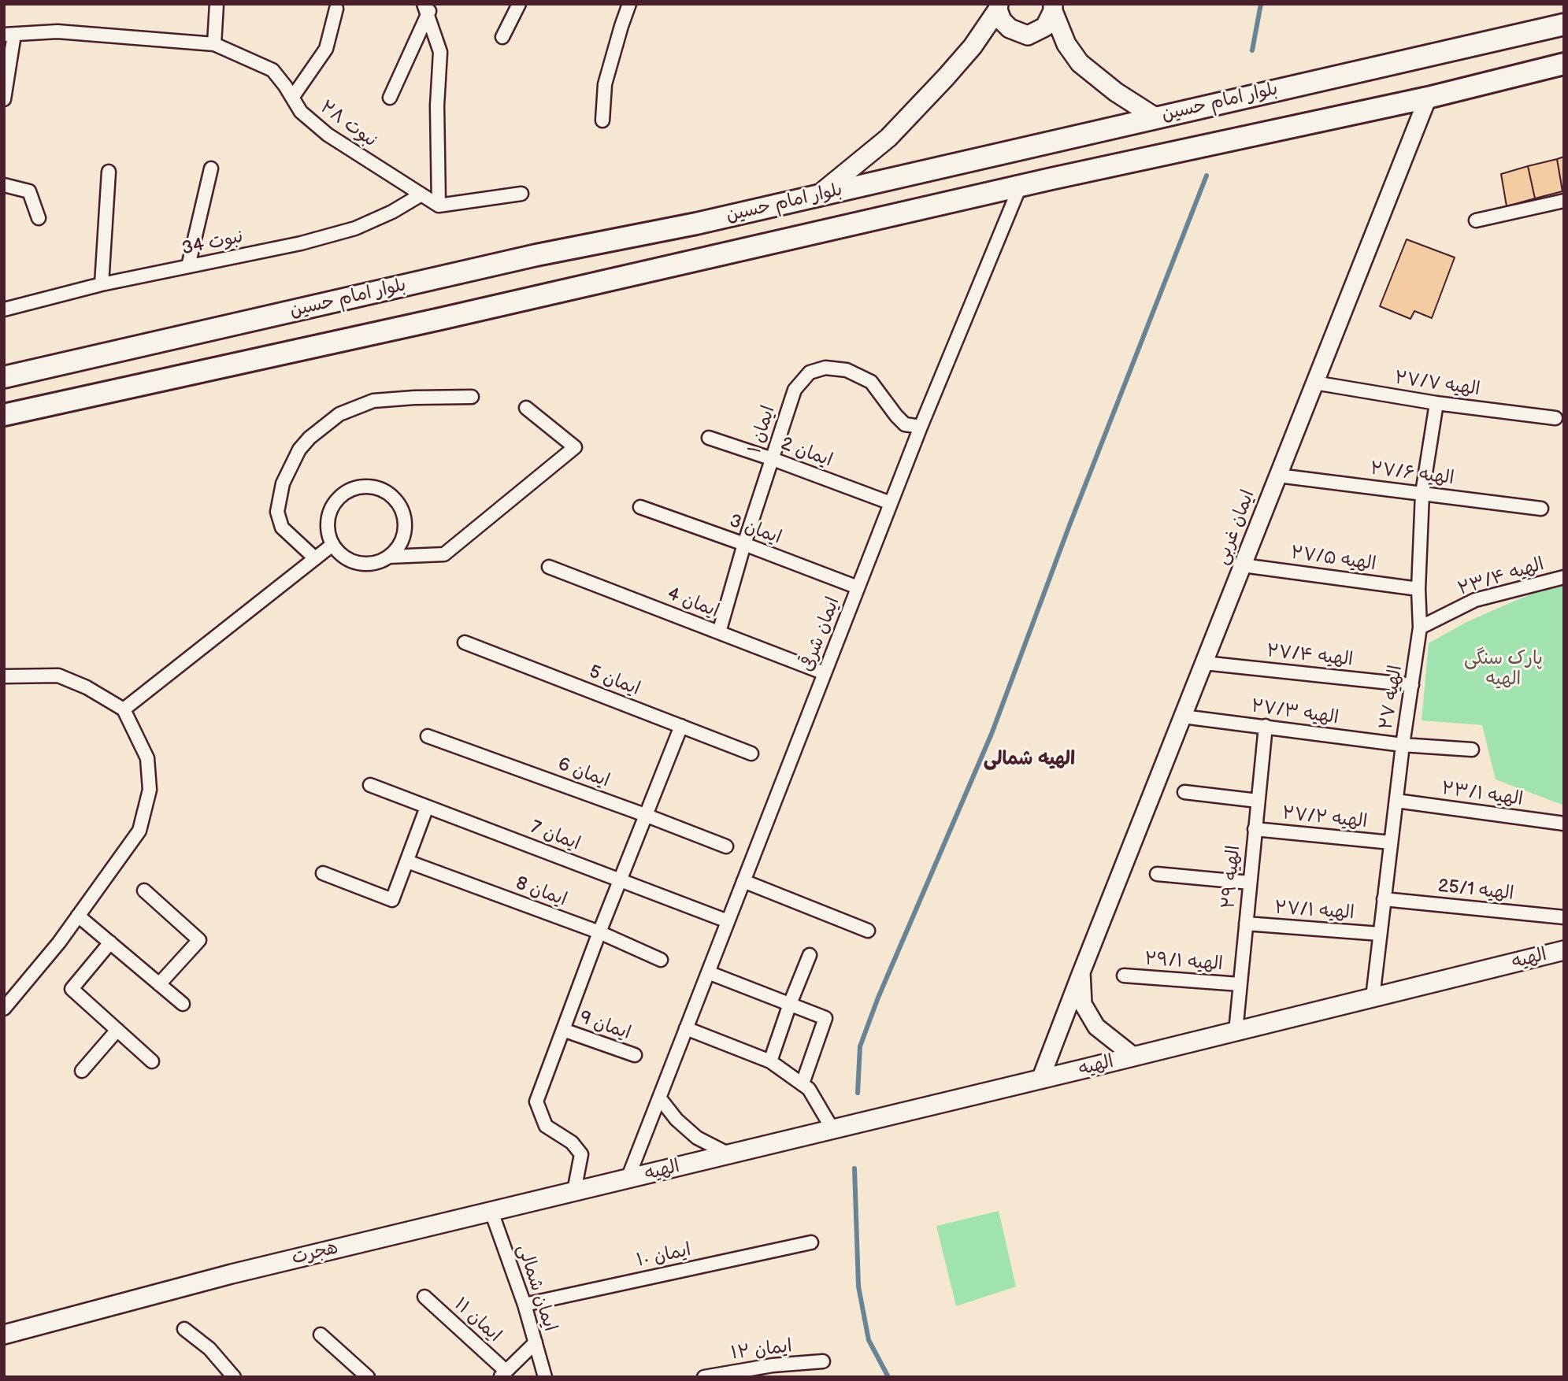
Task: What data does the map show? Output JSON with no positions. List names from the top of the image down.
{
  "streets": {
    "main road": ["بلوار امام حسین", "الهیه", "هجرت"],
    "street": [
      "نبوت ۲۸",
      "نبوت 34",
      "الهیه ۲۷/۷",
      "ایمان ۱",
      "ایمان 2",
      "الهیه ۲۷/۶",
      "ایمان غربی",
      "ایمان 3",
      "الهیه ۲۷/۵",
      "الهیه ۲۳/۴",
      "ایمان 4",
      "ایمان شرقی",
      "الهیه ۲۷/۴",
      "ایمان 5",
      "الهیه ۲۷",
      "الهیه ۲۷/۳",
      "ایمان 6",
      "الهیه ۲۳/۱",
      "الهیه ۲۷/۲",
      "ایمان 7",
      "الهیه ۲۹",
      "الهیه 25/1",
      "ایمان 8",
      "الهیه ۲۷/۱",
      "الهیه ۲۹/۱",
      "ایمان 9",
      "ایمان ۱۰",
      "ایمان شمالی",
      "ایمان ۱۱",
      "ایمان ۱۲"
    ]
  },
  "crossings": [
    ["بلوار امام حسین", "ایمان غربی"],
    ["بلوار امام حسین", "ایمان شرقی"],
    ["نبوت ۲۸", "نبوت 34"],
    ["الهیه ۲۷/۷", "ایمان غربی"],
    ["الهیه ۲۷/۷", "الهیه ۲۷"],
    ["ایمان ۱", "ایمان 2"],
    ["ایمان ۱", "ایمان 3"],
    ["ایمان ۱", "ایمان 4"],
    ["ایمان ۱", "ایمان شرقی"],
    ["ایمان 2", "ایمان شرقی"],
    ["الهیه ۲۷/۶", "ایمان غربی"],
    ["الهیه ۲۷/۶", "الهیه ۲۷"],
    ["ایمان غربی", "الهیه ۲۷/۵"],
    ["ایمان غربی", "الهیه ۲۷/۴"],
    ["ایمان غربی", "الهیه ۲۷/۳"],
    ["ایمان غربی", "الهیه"],
    ["ایمان 3", "ایمان شرقی"],
    ["الهیه ۲۷/۵", "الهیه ۲۷"],
    ["الهیه ۲۳/۴", "الهیه ۲۷"],
    ["ایمان 4", "ایمان شرقی"],
    ["ایمان شرقی", "ایمان 7"],
    ["ایمان شرقی", "الهیه"],
    ["ایمان شرقی", "هجرت"],
    ["الهیه ۲۷/۴", "الهیه ۲۷"],
    ["الهیه ۲۷", "الهیه ۲۷/۳"],
    ["الهیه ۲۷", "الهیه ۲۳/۱"],
    ["الهیه ۲۷", "الهیه ۲۷/۲"],
    ["الهیه ۲۷", "الهیه 25/1"],
    ["الهیه ۲۷", "الهیه ۲۷/۱"],
    ["الهیه ۲۷", "الهیه"],
    ["الهیه ۲۷/۳", "الهیه ۲۹"],
    ["الهیه ۲۷/۲", "الهیه ۲۹"],
    ["الهیه ۲۹", "الهیه ۲۷/۱"],
    ["الهیه ۲۹", "الهیه"],
    ["الهیه ۲۹", "الهیه ۲۹/۱"],
    ["الهیه", "هجرت"],
    ["هجرت", "ایمان شمالی"],
    ["ایمان ۱۰", "ایمان شمالی"]
  ],
  "districts": ["الهیه شمالی"],
  "parks": ["پارک سنگی الهیه"]
}
